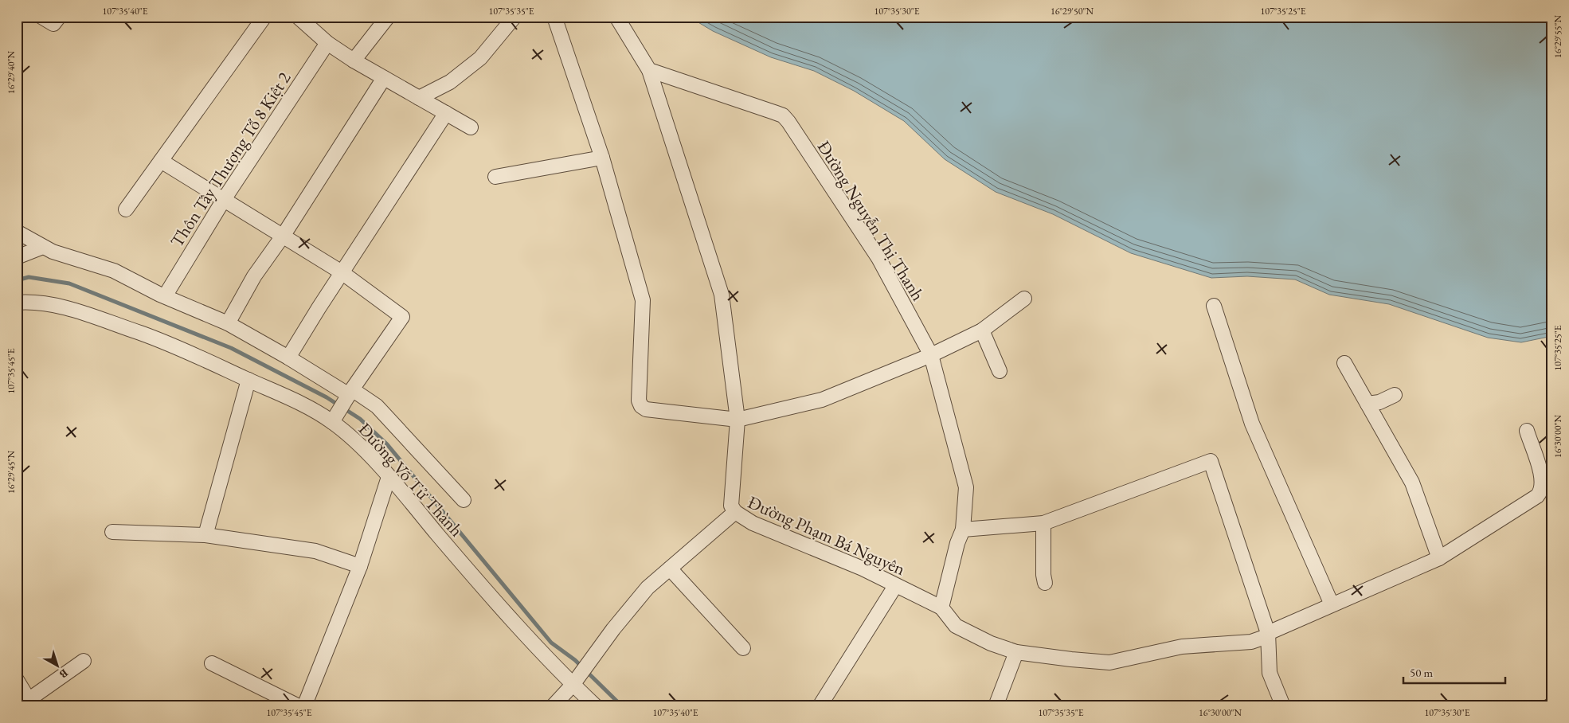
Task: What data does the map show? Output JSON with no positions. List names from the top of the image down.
{
  "streets": {
    "street": [
      "Thôn Tây Thượng Tổ 8 Kiệt 2",
      "Đường Nguyễn Thị Thanh",
      "Đường Võ Tử Thành",
      "Đường Phạm Bá Nguyên"
    ]
  },
  "crossings": [
    ["Đường Võ Tử Thành", "Đường Phạm Bá Nguyên"]
  ],
  "scale_bar": "50 m",
  "north": "bottom right",
  "coordinates": [
    "107°35'40\"E",
    "107°35'35\"E",
    "107°35'30\"E",
    "16°29'50\"N",
    "107°35'25\"E",
    "16°29'55\"N",
    "16°29'40\"N",
    "107°35'45\"E",
    "16°30'00\"N",
    "16°29'45\"N"
  ]
}
